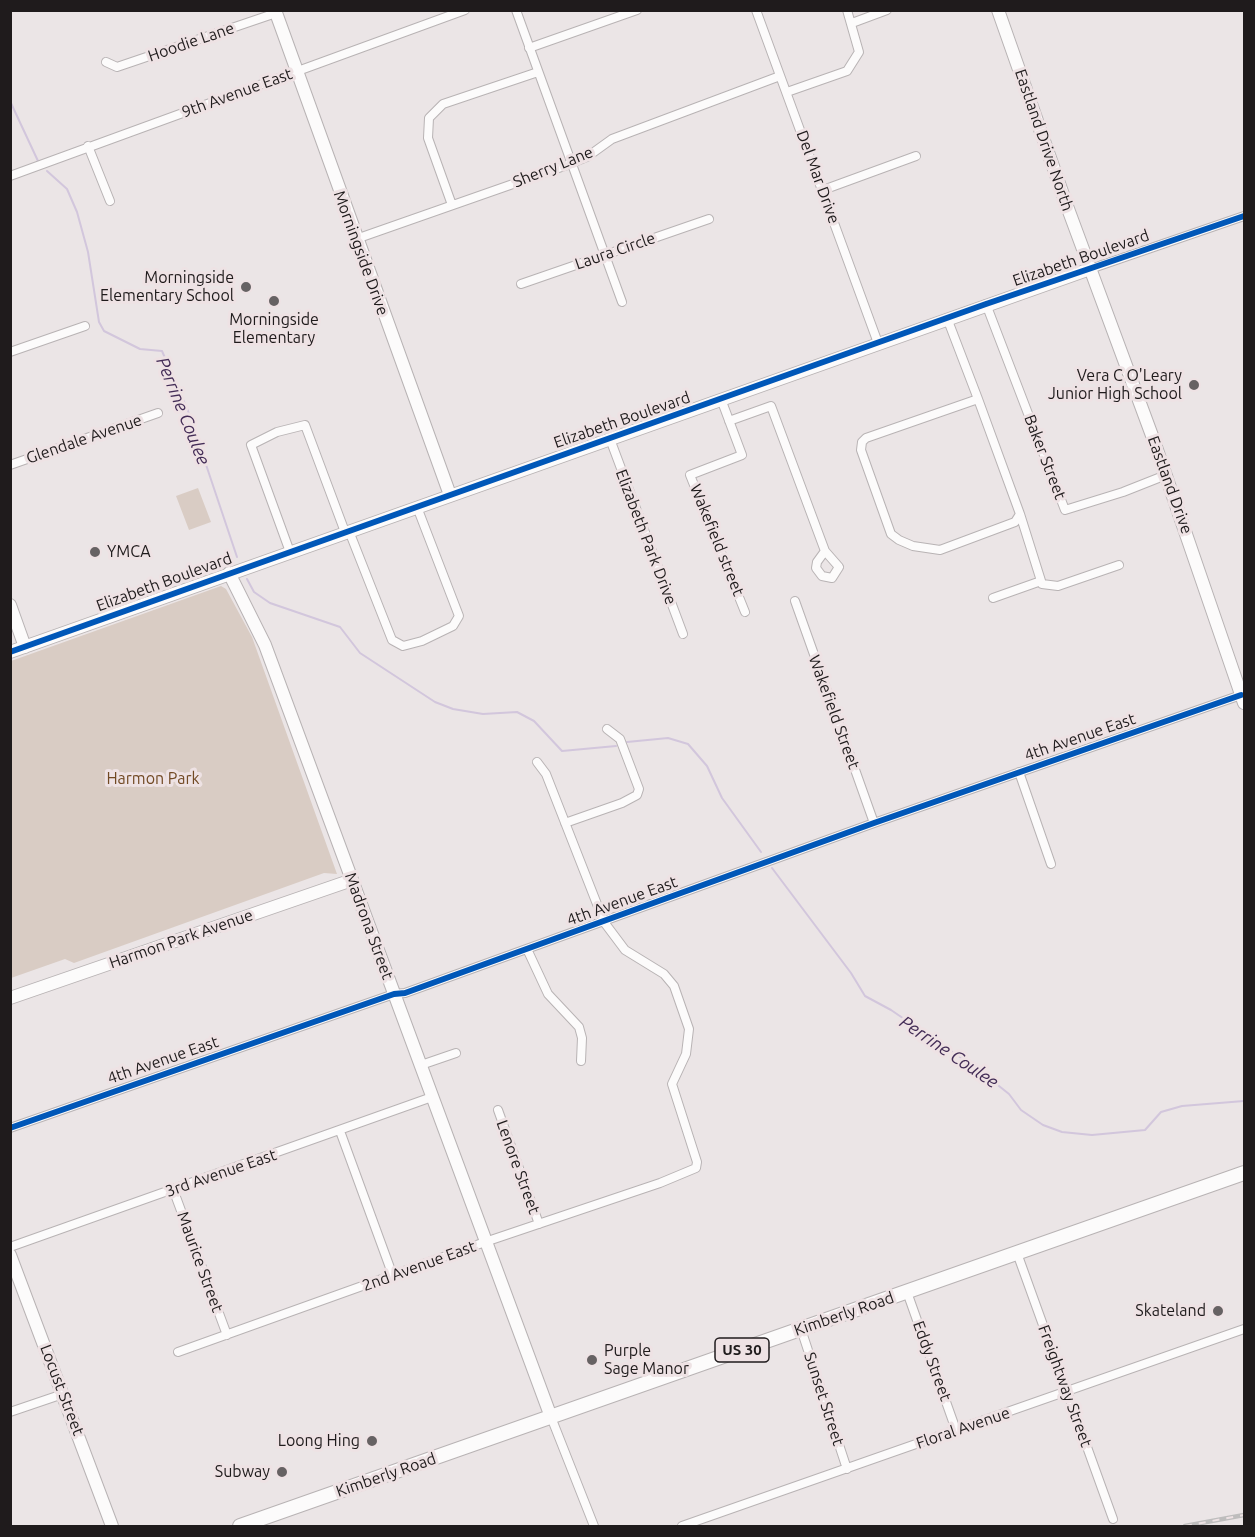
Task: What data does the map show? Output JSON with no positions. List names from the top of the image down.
{
  "streets": {
    "main road": ["Kimberly Road", "US 30"],
    "street": [
      "Hoodie Lane",
      "9th Avenue East",
      "Eastland Drive North",
      "Sherry Lane",
      "Del Mar Drive",
      "Laura Circle",
      "Morningside Drive",
      "Elizabeth Boulevard",
      "Glendale Avenue",
      "Baker Street",
      "Eastland Drive",
      "Elizabeth Park Drive",
      "Wakefield street",
      "Wakefield Street",
      "4th Avenue East",
      "Madrona Street",
      "Harmon Park Avenue",
      "Lenore Street",
      "3rd Avenue East",
      "Maurice Street",
      "2nd Avenue East",
      "Eddy Street",
      "Freightway Street",
      "Locust Street",
      "Sunset Street",
      "Floral Avenue"
    ]
  },
  "crossings": [
    ["Hoodie Lane", "Morningside Drive"],
    ["9th Avenue East", "Morningside Drive"],
    ["Eastland Drive North", "Elizabeth Boulevard"],
    ["Eastland Drive North", "Eastland Drive"],
    ["Sherry Lane", "Del Mar Drive"],
    ["Sherry Lane", "Morningside Drive"],
    ["Del Mar Drive", "Elizabeth Boulevard"],
    ["Morningside Drive", "Elizabeth Boulevard"],
    ["Elizabeth Boulevard", "Baker Street"],
    ["Elizabeth Boulevard", "Eastland Drive"],
    ["Elizabeth Boulevard", "Elizabeth Park Drive"],
    ["Elizabeth Boulevard", "Wakefield street"],
    ["Elizabeth Boulevard", "Madrona Street"],
    ["Baker Street", "Eastland Drive"],
    ["Eastland Drive", "4th Avenue East"],
    ["Wakefield Street", "4th Avenue East"],
    ["4th Avenue East", "Madrona Street"],
    ["4th Avenue East", "2nd Avenue East"],
    ["Madrona Street", "Harmon Park Avenue"],
    ["Madrona Street", "3rd Avenue East"],
    ["Madrona Street", "2nd Avenue East"],
    ["Madrona Street", "Kimberly Road"],
    ["Lenore Street", "2nd Avenue East"],
    ["3rd Avenue East", "Maurice Street"],
    ["Maurice Street", "2nd Avenue East"],
    ["Kimberly Road", "Eddy Street"],
    ["Kimberly Road", "Freightway Street"],
    ["Kimberly Road", "Sunset Street"],
    ["Eddy Street", "Floral Avenue"],
    ["Freightway Street", "Floral Avenue"],
    ["Sunset Street", "Floral Avenue"]
  ],
  "water": ["Perrine Coulee"],
  "parks": ["Harmon Park"],
  "places": [
    "Morningside Elementary School",
    "Morningside Elementary",
    "Vera C O'Leary Junior High School",
    "YMCA",
    "Skateland",
    "Purple Sage Manor",
    "Loong Hing",
    "Subway"
  ]
}
